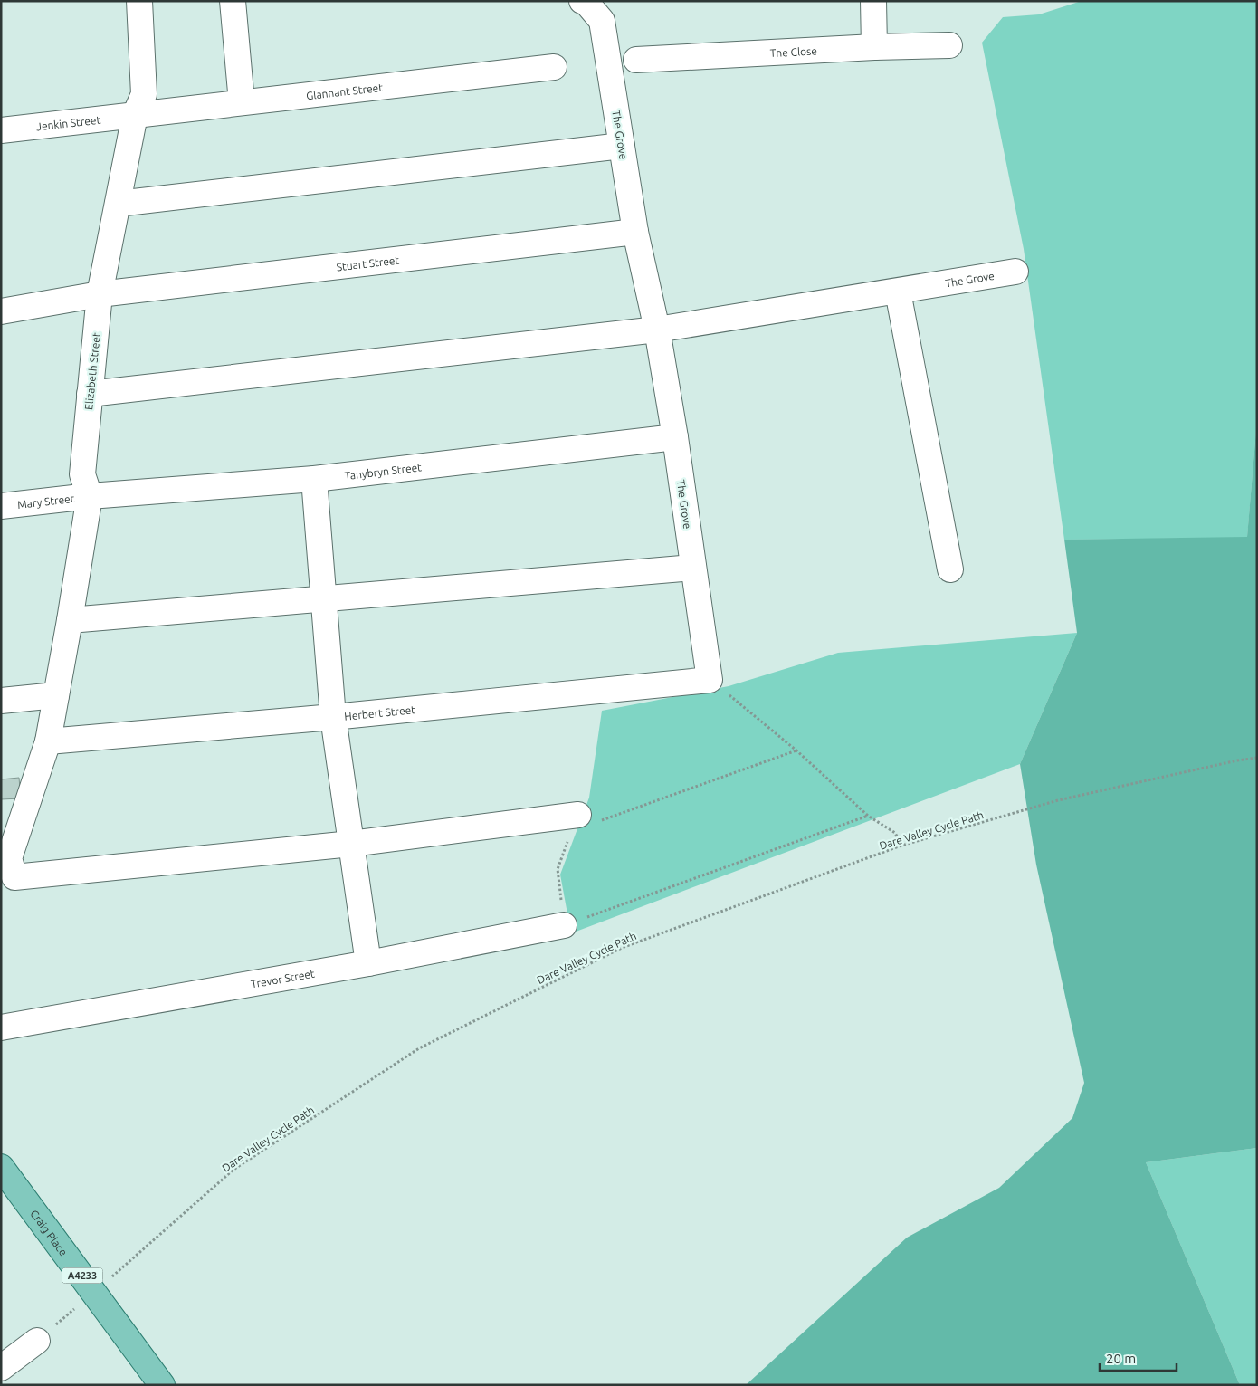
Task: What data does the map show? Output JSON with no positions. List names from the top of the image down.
{
  "streets": {
    "main road": ["Craig Place", "A4233"],
    "street": [
      "The Close",
      "Glannant Street",
      "Jenkin Street",
      "The Grove",
      "Stuart Street",
      "Elizabeth Street",
      "Tanybryn Street",
      "Mary Street",
      "Herbert Street",
      "Trevor Street"
    ],
    "path": ["Dare Valley Cycle Path"]
  },
  "crossings": [
    ["Glannant Street", "Jenkin Street"],
    ["Glannant Street", "Elizabeth Street"],
    ["Jenkin Street", "Elizabeth Street"],
    ["The Grove", "Stuart Street"],
    ["The Grove", "Tanybryn Street"],
    ["The Grove", "Herbert Street"],
    ["Stuart Street", "Elizabeth Street"],
    ["Elizabeth Street", "Tanybryn Street"],
    ["Elizabeth Street", "Mary Street"],
    ["Elizabeth Street", "Herbert Street"],
    ["Tanybryn Street", "Mary Street"],
    ["Dare Valley Cycle Path", "Craig Place"]
  ],
  "scale_bar": "20 m"
}
